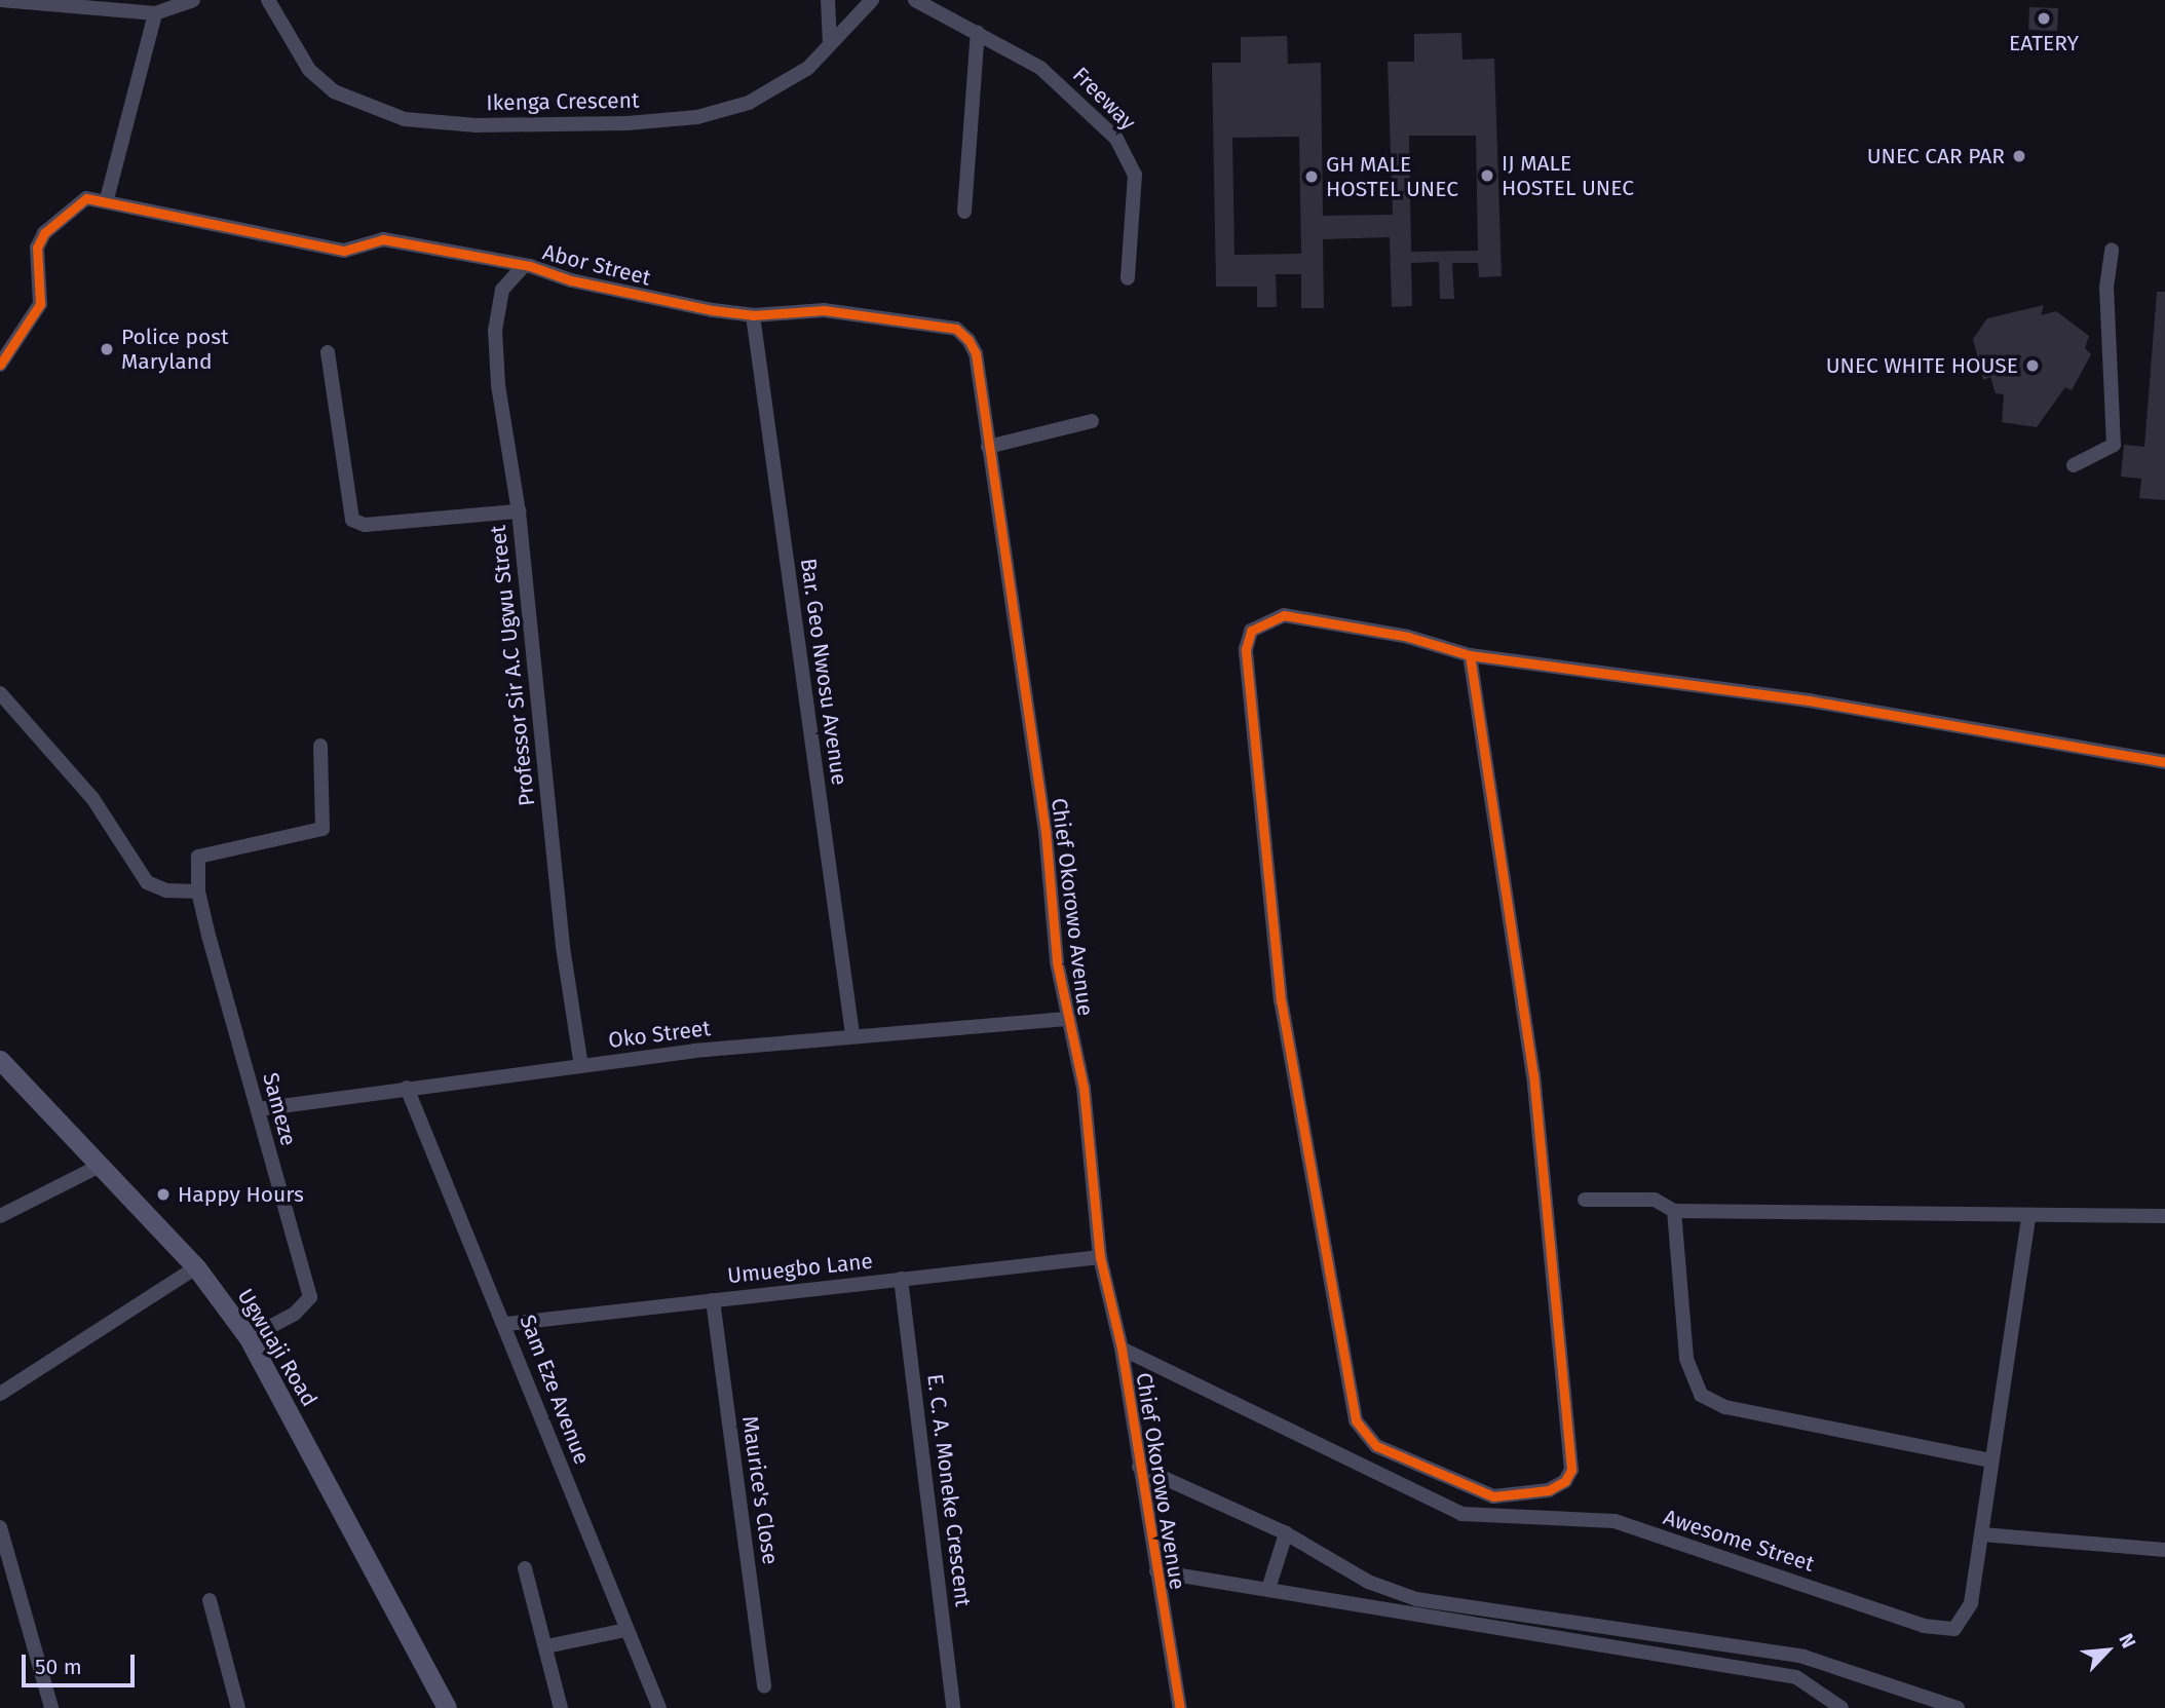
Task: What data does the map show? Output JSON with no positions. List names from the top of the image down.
{
  "streets": {
    "main road": ["Ugwuaji Road"],
    "street": [
      "Freeway",
      "Ikenga Crescent",
      "Abor Street",
      "Professor Sir A.C Ugwu Street",
      "Bar. Geo Nwosu Avenue",
      "Chief Okorowo Avenue",
      "Oko Street",
      "Sameze",
      "Umuegbo Lane",
      "Sam Eze Avenue",
      "Maurice's Close",
      "E. C. A. Moneke Crescent",
      "Awesome Street"
    ]
  },
  "crossings": [
    ["Abor Street", "Professor Sir A.C Ugwu Street"],
    ["Abor Street", "Bar. Geo Nwosu Avenue"],
    ["Abor Street", "Chief Okorowo Avenue"],
    ["Professor Sir A.C Ugwu Street", "Oko Street"],
    ["Bar. Geo Nwosu Avenue", "Oko Street"],
    ["Chief Okorowo Avenue", "Oko Street"],
    ["Chief Okorowo Avenue", "Umuegbo Lane"],
    ["Chief Okorowo Avenue", "Awesome Street"],
    ["Oko Street", "Sameze"],
    ["Oko Street", "Sam Eze Avenue"],
    ["Sameze", "Ugwuaji Road"],
    ["Umuegbo Lane", "Sam Eze Avenue"],
    ["Umuegbo Lane", "Maurice's Close"],
    ["Umuegbo Lane", "E. C. A. Moneke Crescent"]
  ],
  "places": [
    "EATERY",
    "UNEC CAR PAR",
    "IJ MALE HOSTEL UNEC",
    "GH MALE HOSTEL UNEC",
    "Police post Maryland",
    "UNEC WHITE HOUSE",
    "Happy Hours"
  ],
  "scale_bar": "50 m",
  "north": "top right"
}
